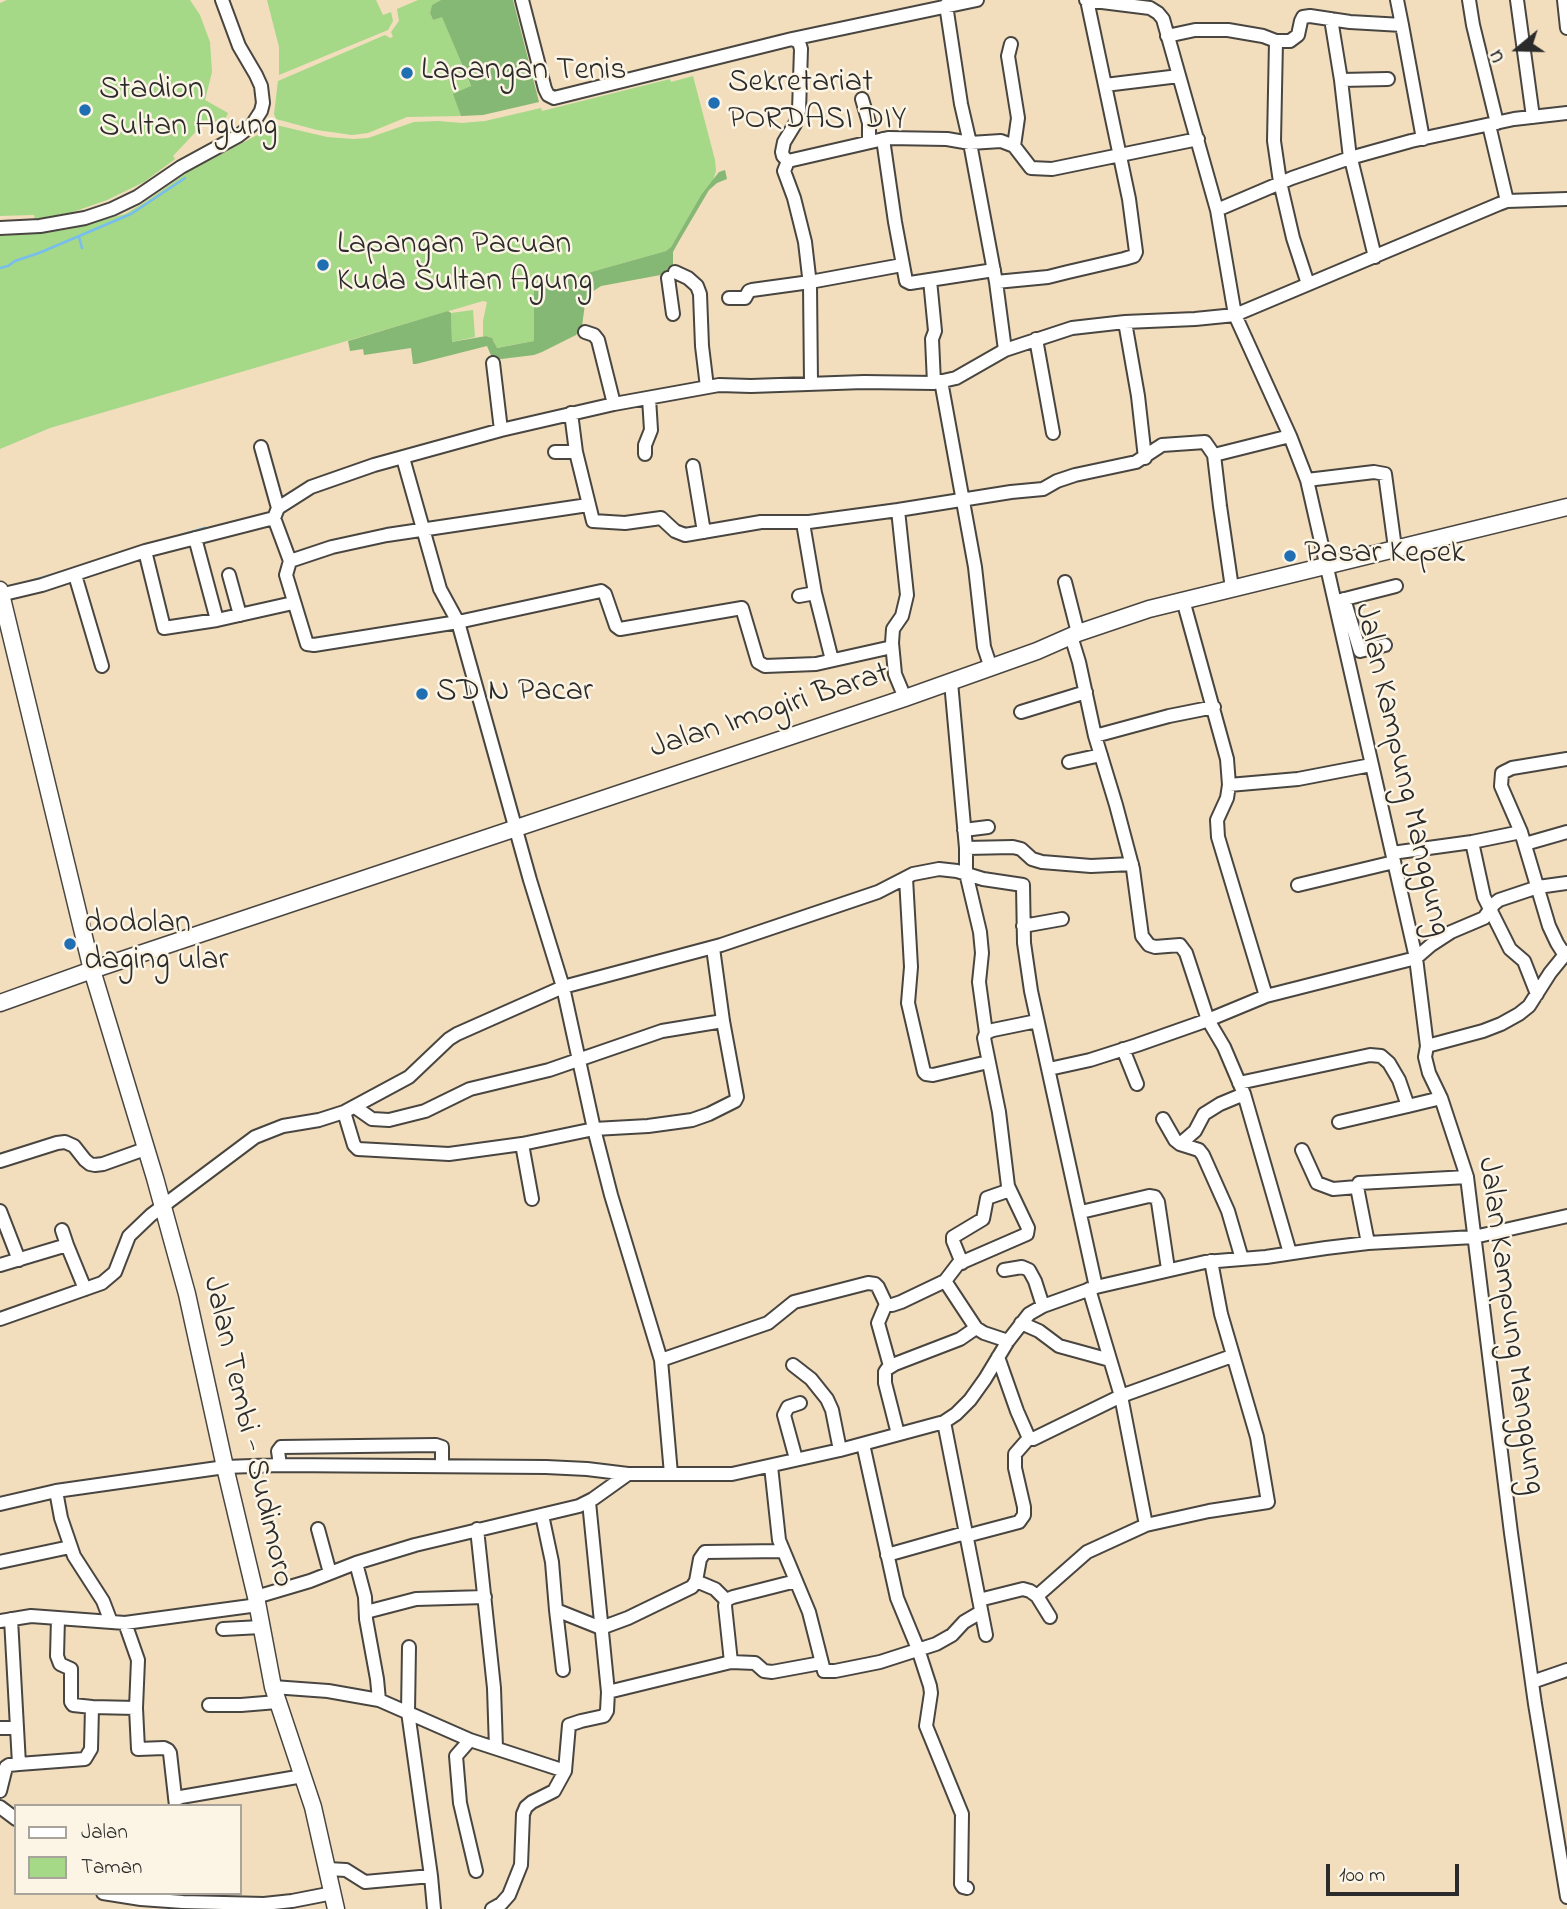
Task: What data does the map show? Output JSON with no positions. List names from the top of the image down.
{
  "streets": {
    "main road": ["Jalan Imogiri Barat", "Jalan Tembi - Sudimoro"],
    "street": ["Jalan Kampung Manggung"]
  },
  "crossings": [
    ["Jalan Imogiri Barat", "Jalan Kampung Manggung"],
    ["Jalan Imogiri Barat", "Jalan Tembi - Sudimoro"]
  ],
  "places": [
    "Lapangan Tenis",
    "Sekretariat PORDASI DIY",
    "Stadion Sultan Agung",
    "Lapangan Pacuan Kuda Sultan Agung",
    "Pasar Kepek",
    "SD N Pacar",
    "dodolan daging ular"
  ],
  "legend": ["Jalan", "Taman"],
  "scale_bar": "100 m",
  "north": "left"
}
